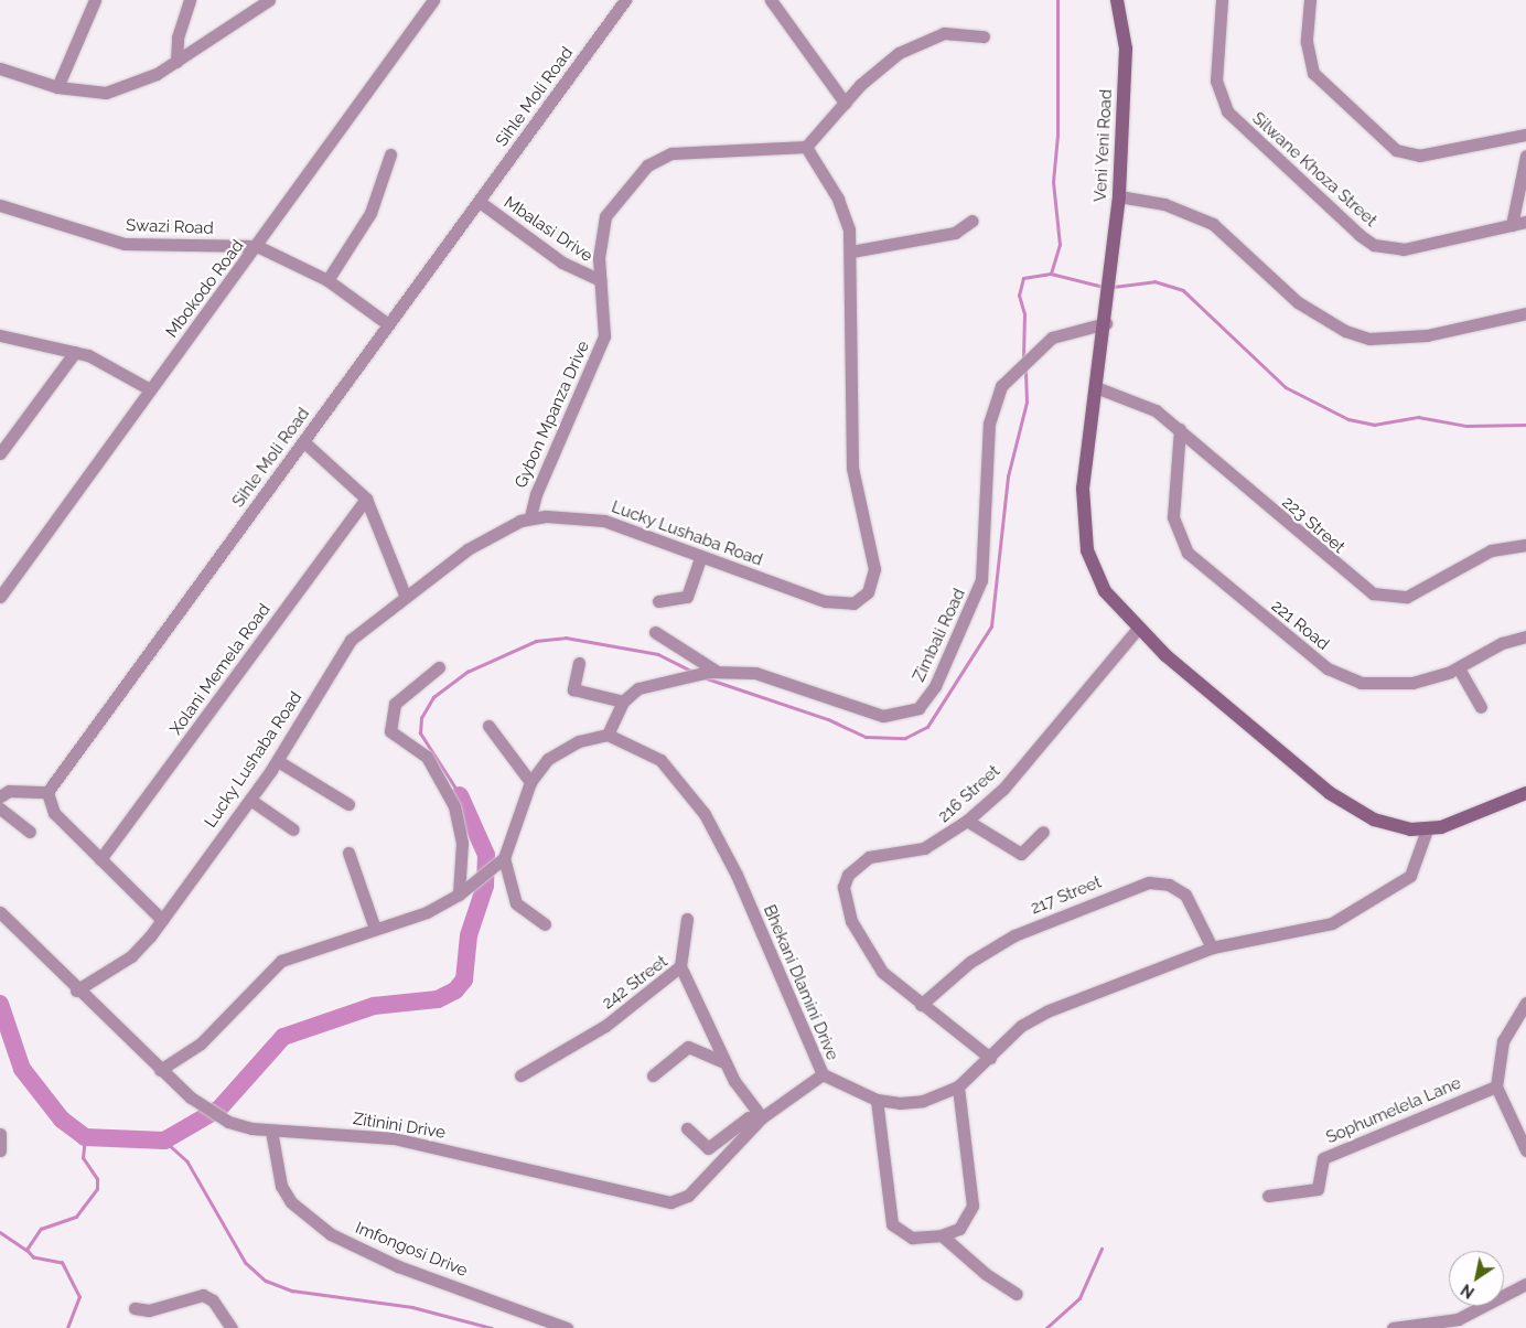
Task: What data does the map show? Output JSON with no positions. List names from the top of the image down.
{
  "streets": {
    "street": [
      "Sihle Moli Road",
      "Veni Yeni Road",
      "Silwane Khoza Street",
      "Swazi Road",
      "Mbalasi Drive",
      "Mbokodo Road",
      "Gybon Mpanza Drive",
      "223 Street",
      "Lucky Lushaba Road",
      "221 Road",
      "Zimbali Road",
      "Xolani Memela Road",
      "216 Street",
      "217 Street",
      "242 Street",
      "Bhekani Dlamini Drive",
      "Sophumelela Lane",
      "Zitinini Drive",
      "Imfongosi Drive"
    ]
  },
  "crossings": [
    ["Sihle Moli Road", "Swazi Road"],
    ["Sihle Moli Road", "Mbalasi Drive"],
    ["Veni Yeni Road", "223 Street"],
    ["Veni Yeni Road", "Zimbali Road"],
    ["Veni Yeni Road", "216 Street"],
    ["Veni Yeni Road", "Bhekani Dlamini Drive"],
    ["Swazi Road", "Mbokodo Road"],
    ["Mbalasi Drive", "Gybon Mpanza Drive"],
    ["Gybon Mpanza Drive", "Lucky Lushaba Road"],
    ["223 Street", "221 Road"],
    ["Lucky Lushaba Road", "Zitinini Drive"],
    ["Zimbali Road", "Bhekani Dlamini Drive"],
    ["216 Street", "217 Street"],
    ["216 Street", "Bhekani Dlamini Drive"],
    ["217 Street", "Bhekani Dlamini Drive"],
    ["242 Street", "Zitinini Drive"],
    ["Bhekani Dlamini Drive", "Zitinini Drive"],
    ["Zitinini Drive", "Imfongosi Drive"]
  ],
  "north": "bottom left"
}
